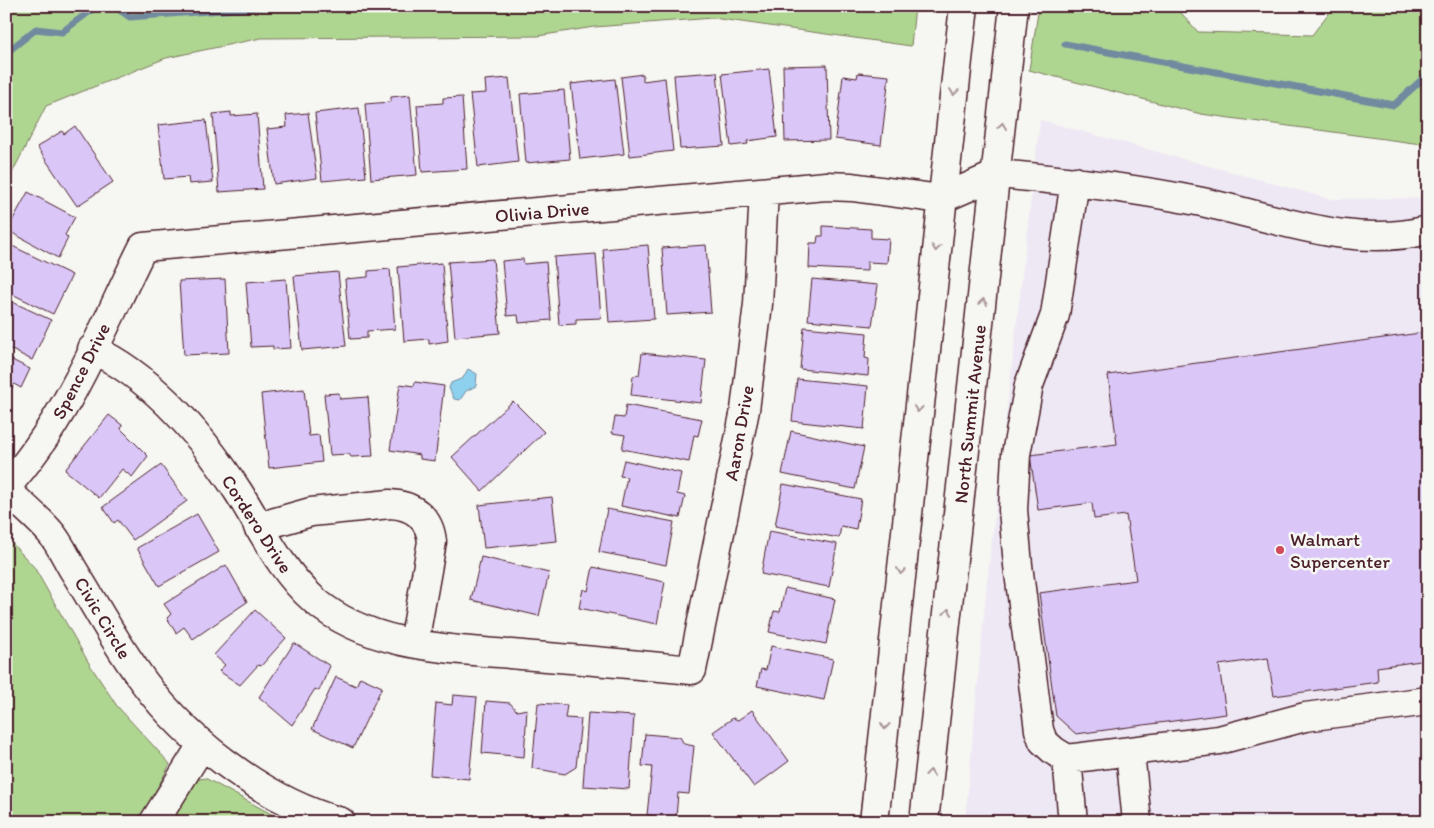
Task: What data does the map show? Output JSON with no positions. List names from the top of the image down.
{
  "streets": {
    "street": [
      "Olivia Drive",
      "Spence Drive",
      "North Summit Avenue",
      "Aaron Drive",
      "Cordero Drive",
      "Civic Circle"
    ]
  },
  "crossings": [
    ["Olivia Drive", "Spence Drive"],
    ["Olivia Drive", "Aaron Drive"],
    ["Spence Drive", "Cordero Drive"],
    ["Spence Drive", "Civic Circle"],
    ["Aaron Drive", "Cordero Drive"]
  ],
  "places": ["Walmart Supercenter"]
}
